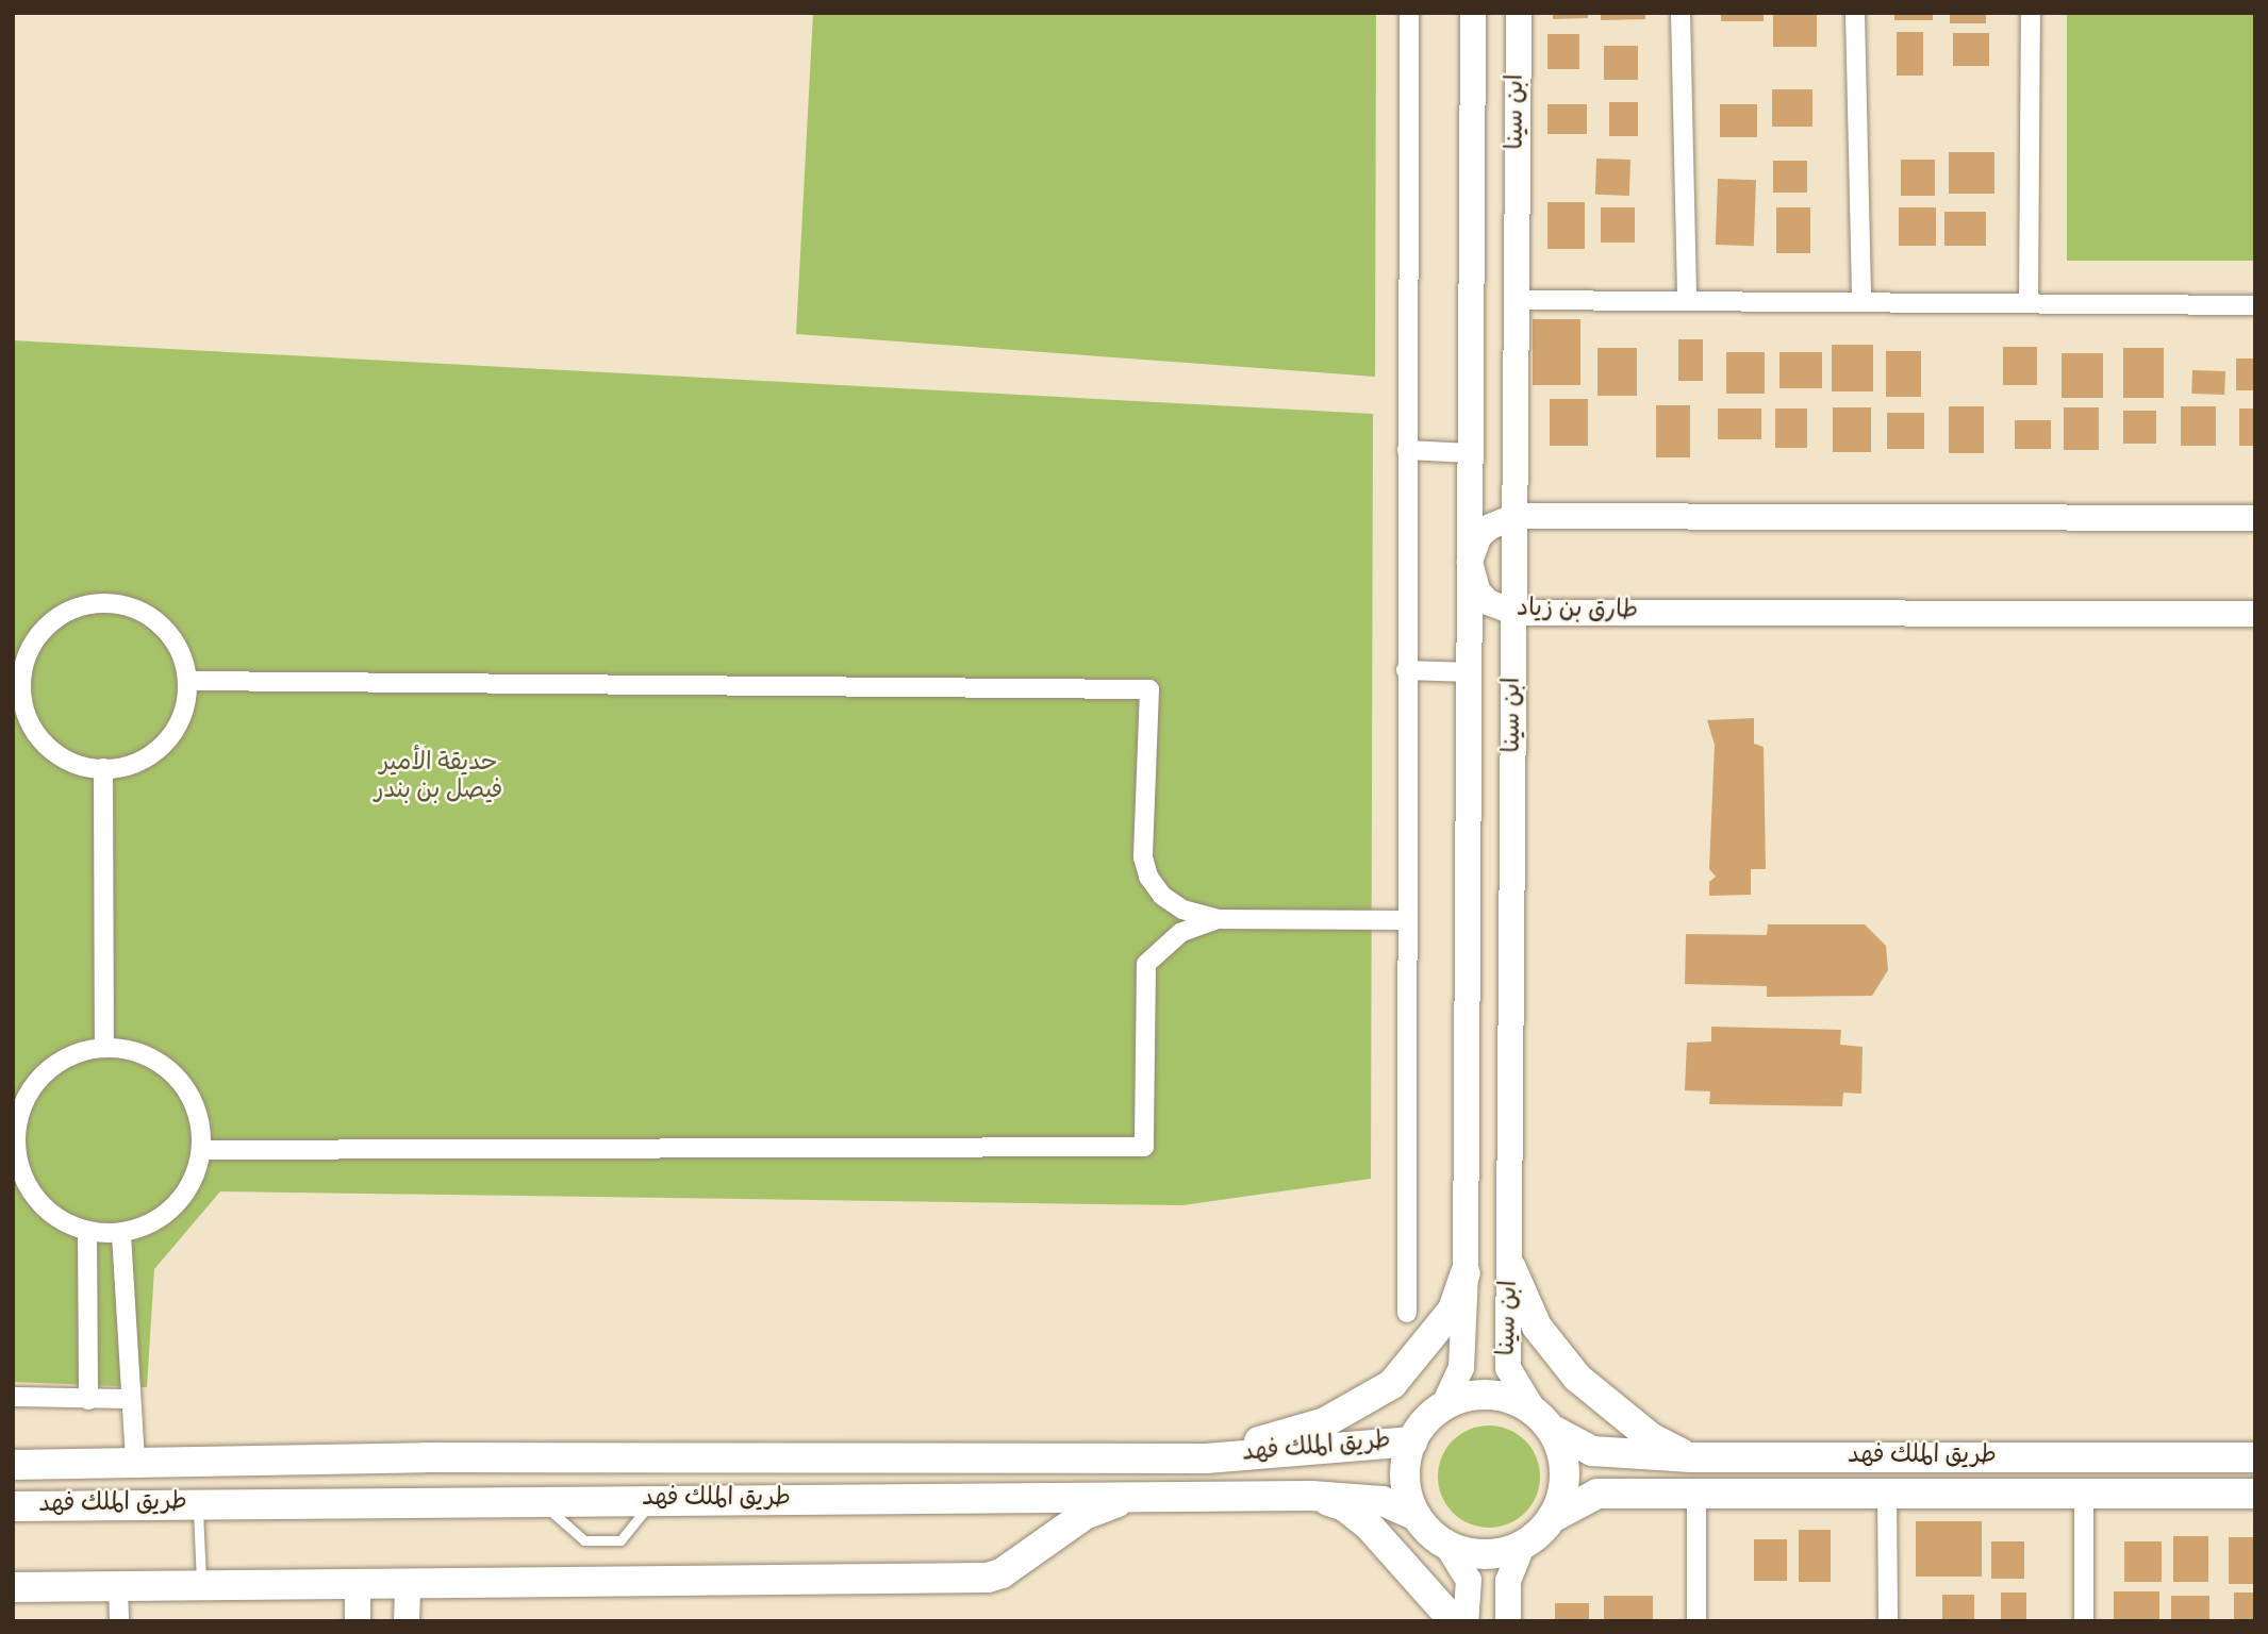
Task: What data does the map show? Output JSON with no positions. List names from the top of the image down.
{
  "streets": {
    "main road": ["طريق الملك فهد"],
    "street": ["ابن سينا", "طارق بن زياد"]
  },
  "crossings": [
    ["ابن سينا", "طارق بن زياد"],
    ["ابن سينا", "طريق الملك فهد"]
  ],
  "parks": ["حديقة الأمير فيصل بن بندر"]
}
